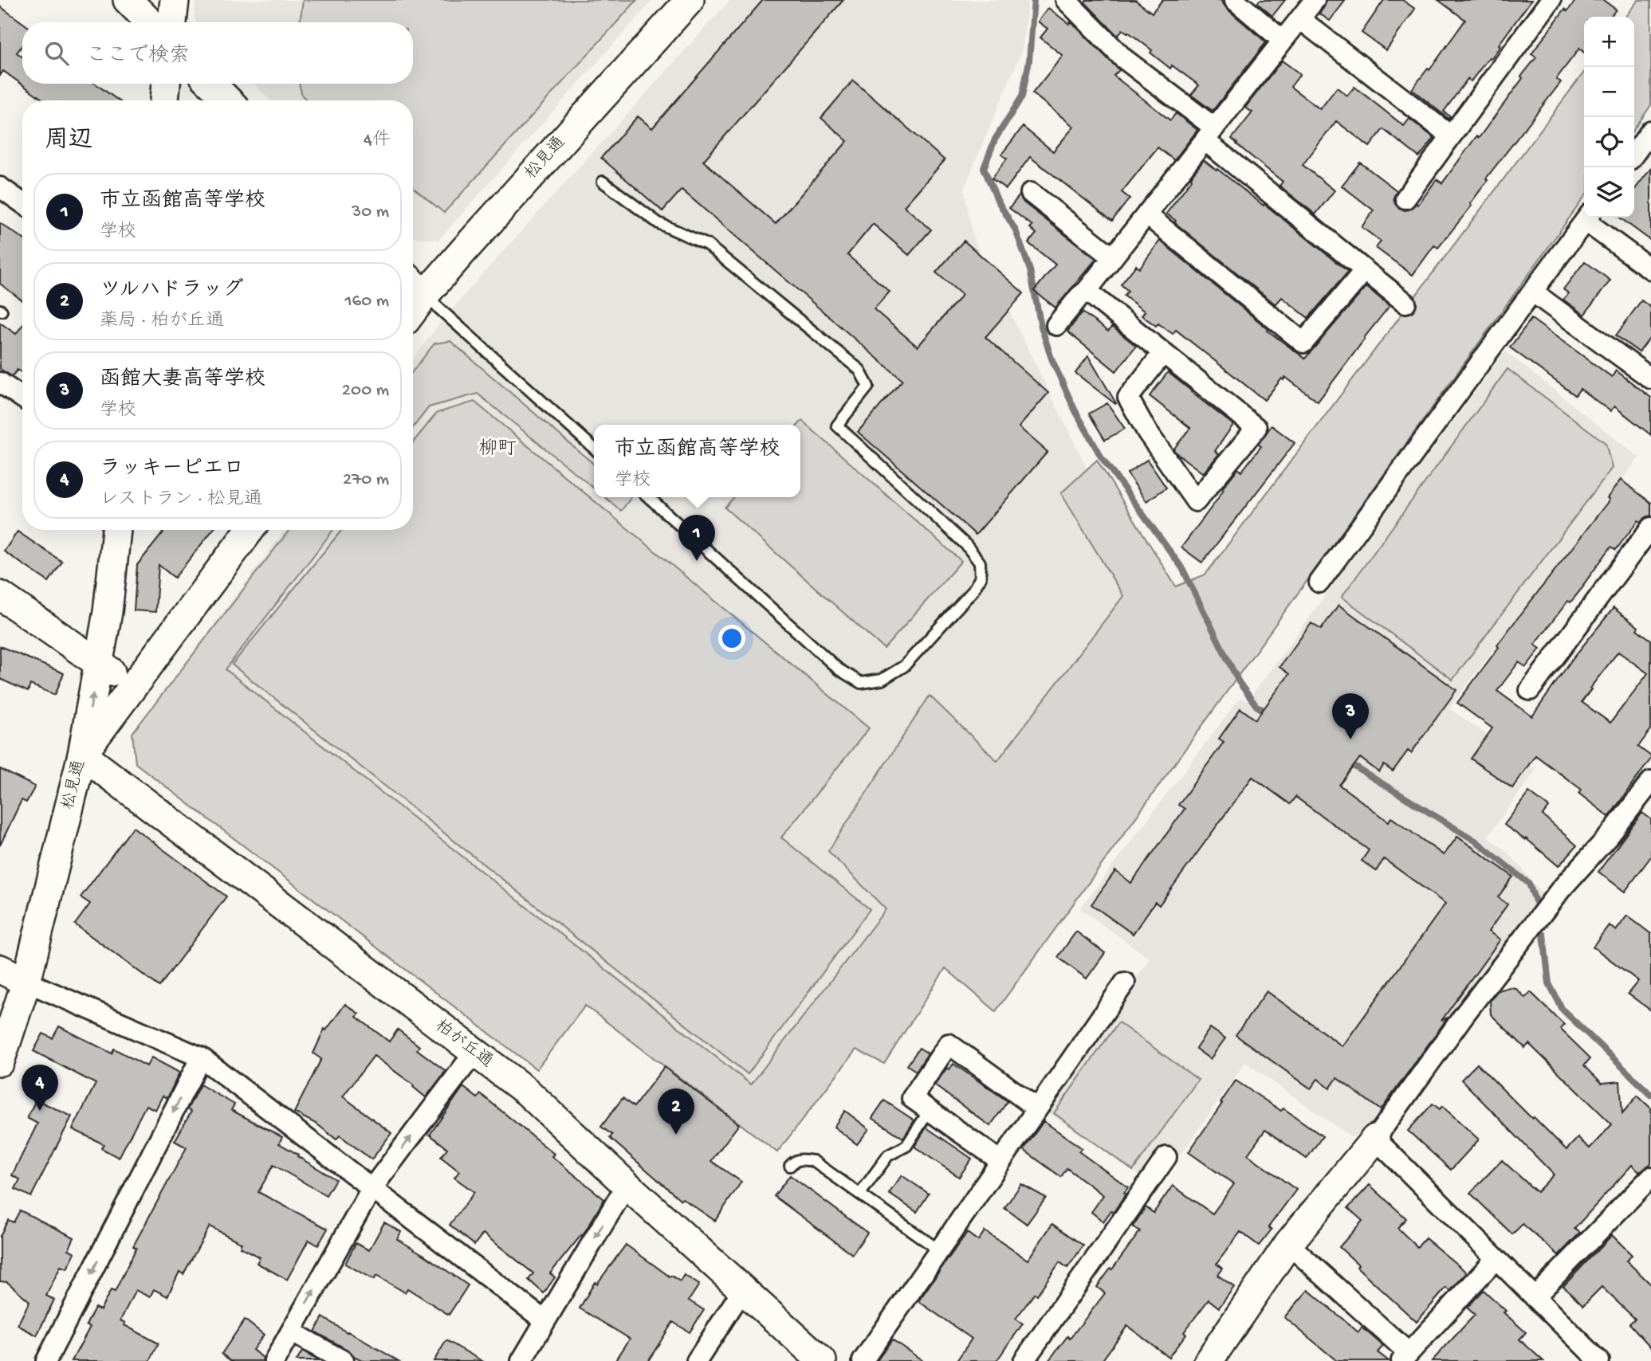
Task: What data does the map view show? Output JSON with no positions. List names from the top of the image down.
{
  "streets": {
    "street": ["松見通", "柏が丘通"]
  },
  "crossings": [
    ["松見通", "柏が丘通"]
  ],
  "districts": ["柳町"],
  "page": {
    "map_buttons": ["+", "−"],
    "search": "ここで検索",
    "heading": ["周辺", "4件"],
    "list": [
      {
        "mark": "1",
        "name": "市立函館高等学校",
        "note": "学校",
        "value": "30 m"
      },
      {
        "mark": "2",
        "name": "ツルハドラッグ",
        "note": "薬局 · 柏が丘通",
        "value": "160 m"
      },
      {
        "mark": "3",
        "name": "函館大妻高等学校",
        "note": "学校",
        "value": "200 m"
      },
      {
        "mark": "4",
        "name": "ラッキーピエロ",
        "note": "レストラン · 松見通",
        "value": "270 m"
      }
    ],
    "popup": ["市立函館高等学校", "学校"],
    "pins": [
      "1",
      "3",
      "4",
      "2"
    ]
  }
}
